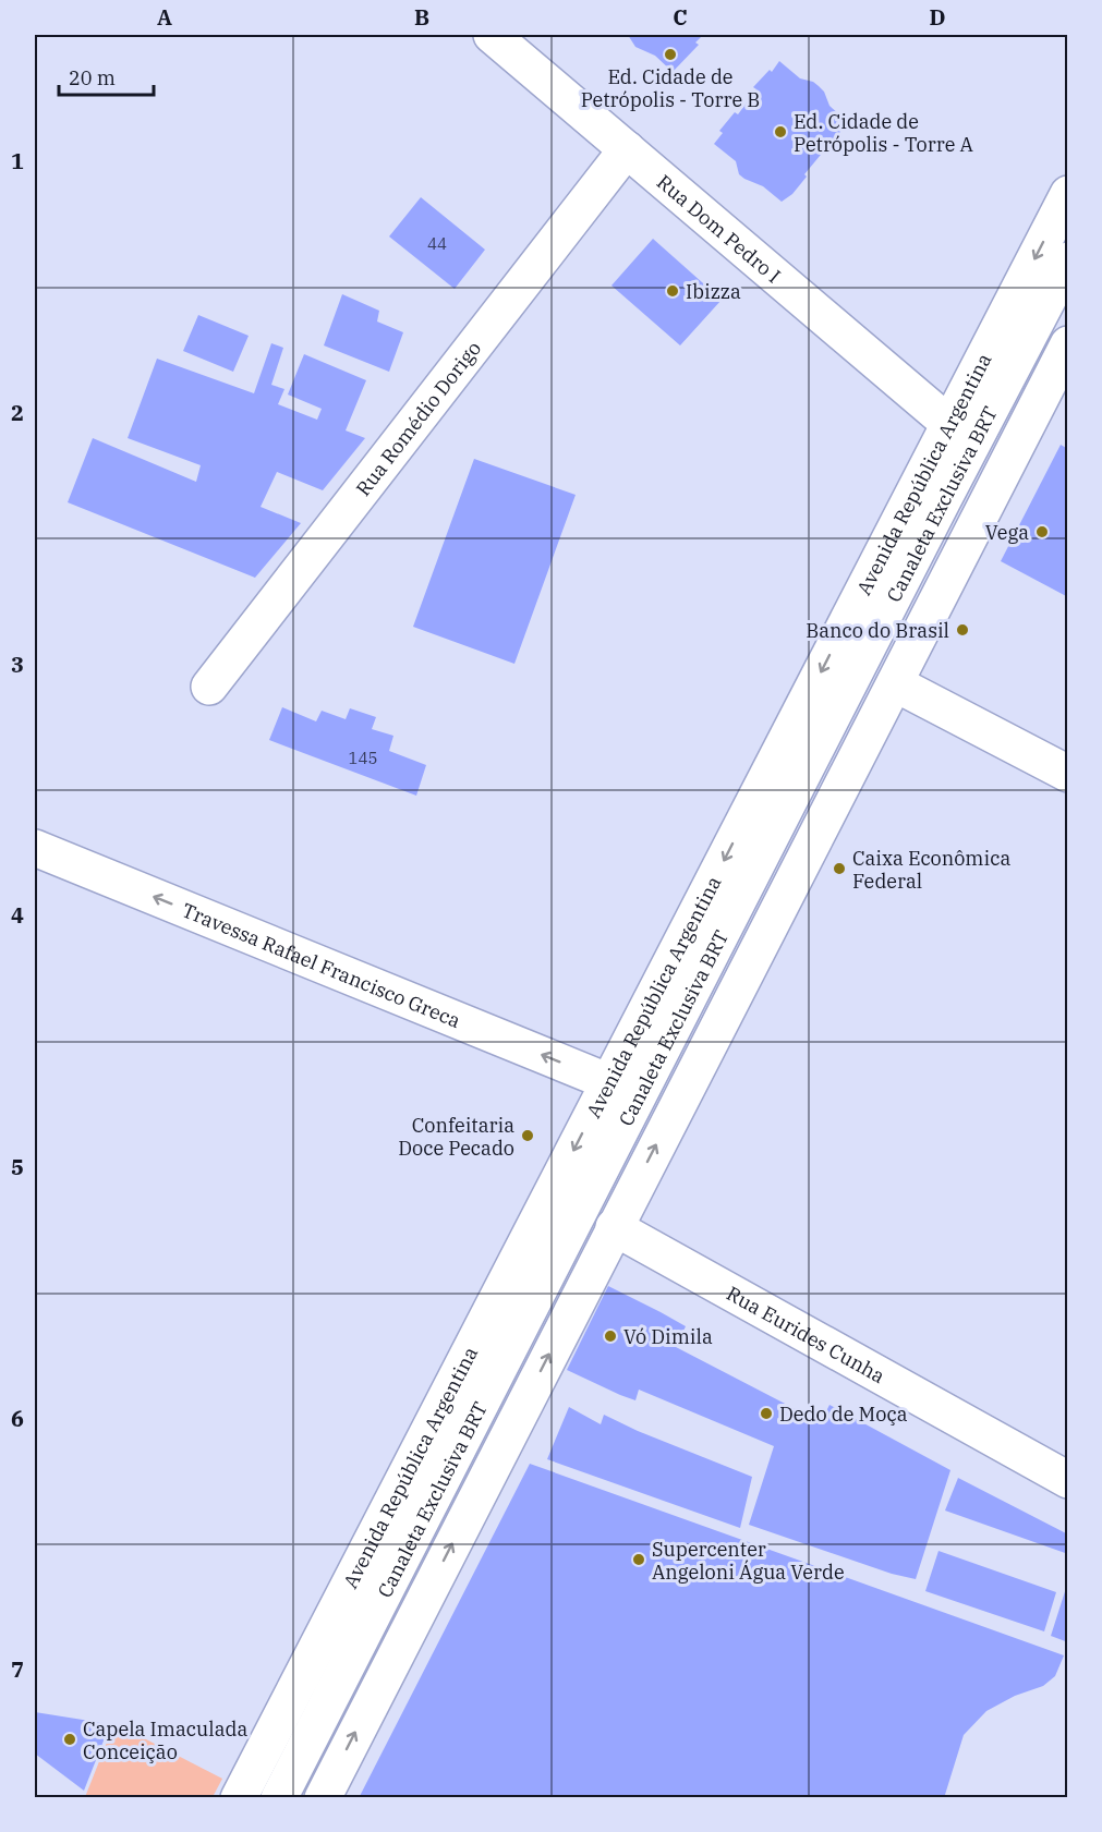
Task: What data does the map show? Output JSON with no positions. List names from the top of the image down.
{
  "streets": {
    "street": [
      "Rua Dom Pedro I",
      "Rua Romédio Dorigo",
      "Avenida República Argentina",
      "Canaleta Exclusiva BRT",
      "Travessa Rafael Francisco Greca",
      "Rua Eurides Cunha"
    ]
  },
  "crossings": [
    ["Rua Dom Pedro I", "Rua Romédio Dorigo"],
    ["Rua Dom Pedro I", "Avenida República Argentina"],
    ["Avenida República Argentina", "Travessa Rafael Francisco Greca"]
  ],
  "one_way": ["Travessa Rafael Francisco Greca"],
  "places": [
    "Ed. Cidade de Petrópolis - Torre B",
    "Ed. Cidade de Petrópolis - Torre A",
    "Ibizza",
    "Vega",
    "Banco do Brasil",
    "Caixa Econômica Federal",
    "Confeitaria Doce Pecado",
    "Vó Dimila",
    "Dedo de Moça",
    "Supercenter Angeloni Água Verde",
    "Capela Imaculada Conceição"
  ],
  "house_numbers": ["44", "145"],
  "scale_bar": "20 m",
  "grid": {
    "columns": [
      "A",
      "B",
      "C",
      "D"
    ],
    "rows": [
      "1",
      "2",
      "3",
      "4",
      "5",
      "6",
      "7"
    ]
  }
}
